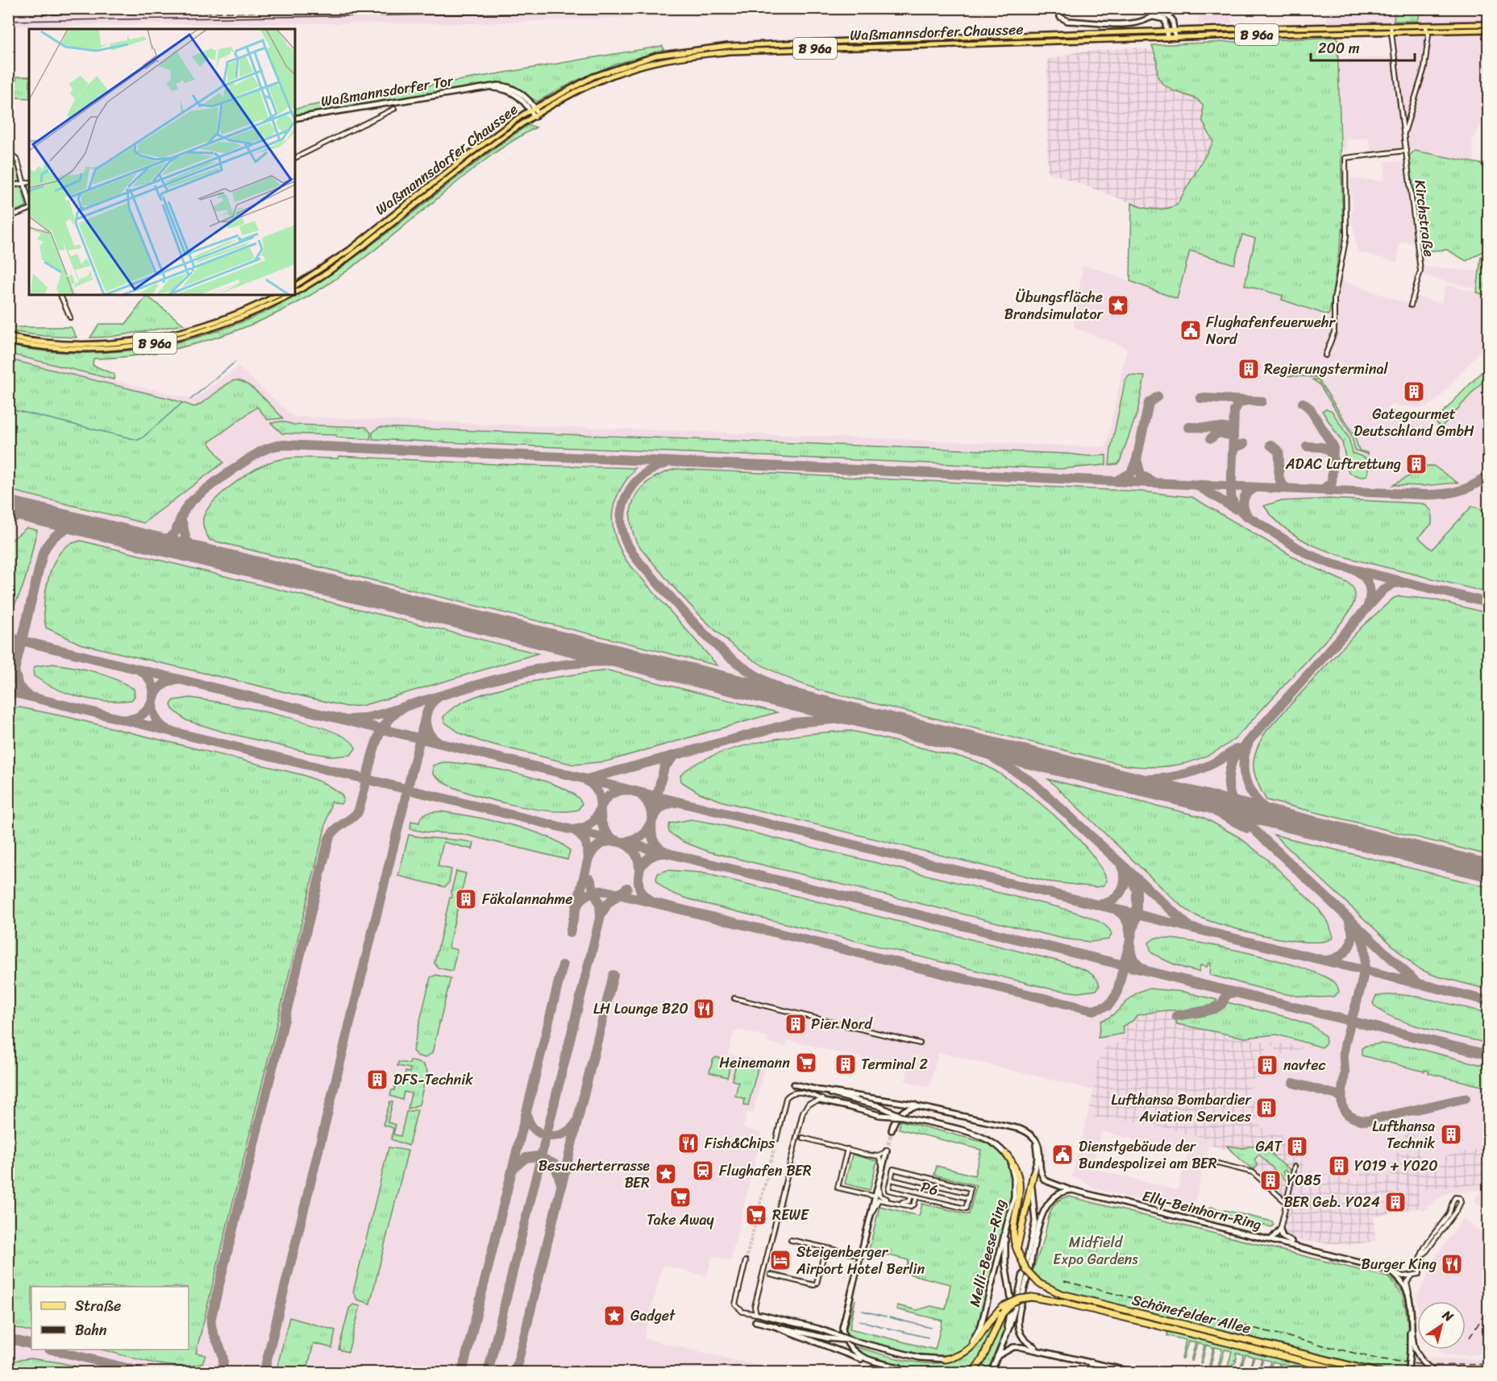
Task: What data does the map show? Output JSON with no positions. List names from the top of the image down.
{
  "streets": {
    "highway": ["Schönefelder Allee"],
    "main road": ["Waßmannsdorfer Chaussee", "B 96a"],
    "street": [
      "Waßmannsdorfer Tor",
      "Kirchstraße",
      "P6",
      "Elly-Beinhorn-Ring",
      "Melli-Beese-Ring"
    ]
  },
  "crossings": [
    ["Waßmannsdorfer Chaussee", "B 96a"],
    ["Waßmannsdorfer Chaussee", "Waßmannsdorfer Tor"],
    ["Waßmannsdorfer Chaussee", "Kirchstraße"],
    ["B 96a", "Kirchstraße"],
    ["Melli-Beese-Ring", "Schönefelder Allee"]
  ],
  "parks": ["Midfield Expo Gardens"],
  "places": {
    "place": ["Übungsfläche Brandsimulator", "Besucherterrasse BER", "Gadget"],
    "public building": ["Flughafenfeuerwehr Nord", "Dienstgebäude der Bundespolizei am BER"],
    "building": [
      "Regierungsterminal",
      "Gategourmet Deutschland GmbH",
      "ADAC Luftrettung",
      "Fäkalannahme",
      "Pier Nord",
      "Terminal 2",
      "navtec",
      "DFS-Technik",
      "Lufthansa Bombardier Aviation Services",
      "Lufthansa Technik",
      "GAT",
      "Y019 + Y020",
      "Y085",
      "BER Geb. Y024"
    ],
    "restaurant": ["LH Lounge B20", "Fish&Chips", "Burger King"],
    "supermarket": ["Heinemann", "Take Away", "REWE"],
    "station": ["Flughafen BER"],
    "hotel": ["Steigenberger Airport Hotel Berlin"]
  },
  "legend": ["Straße", "Bahn"],
  "scale_bar": "200 m",
  "north": "top right"
}
